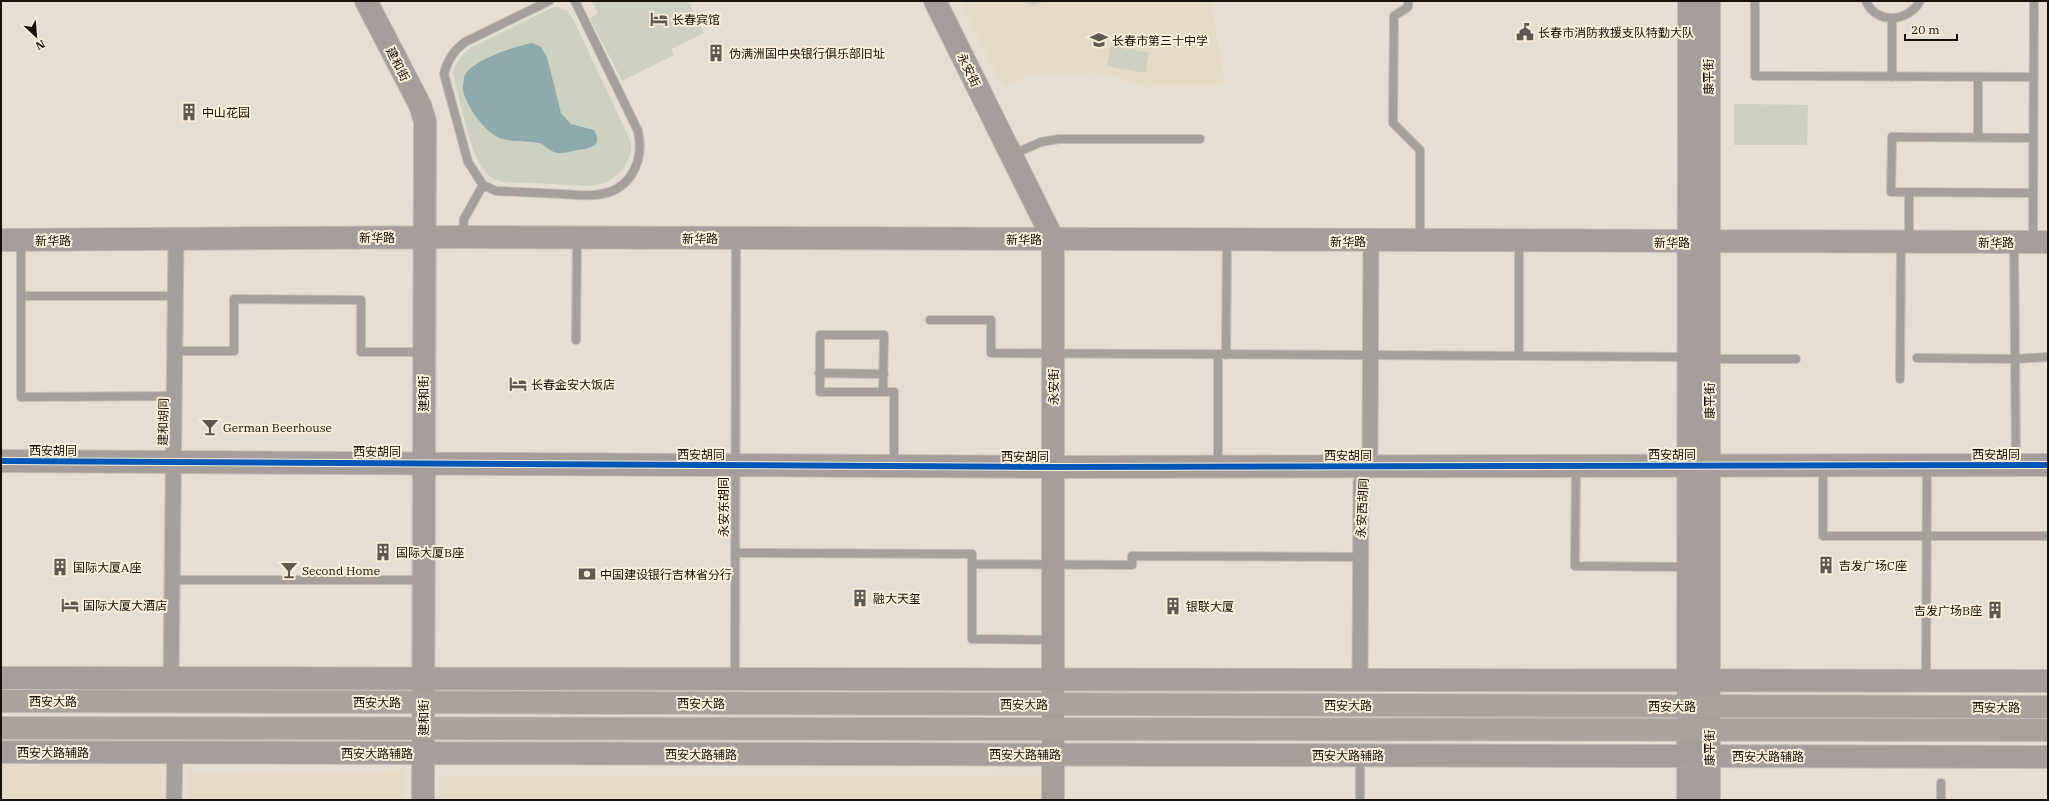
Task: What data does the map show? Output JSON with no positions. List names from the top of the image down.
{
  "streets": {
    "main road": ["西安大路"],
    "street": [
      "建和街",
      "永安街",
      "康平街",
      "新华路",
      "建和胡同",
      "西安胡同",
      "永安西胡同",
      "西安大路辅路"
    ],
    "lane": ["永安东胡同"]
  },
  "crossings": [
    ["建和街", "新华路"],
    ["建和街", "西安胡同"],
    ["建和街", "西安大路"],
    ["建和街", "西安大路辅路"],
    ["永安街", "新华路"],
    ["永安街", "西安胡同"],
    ["永安街", "西安大路"],
    ["永安街", "西安大路辅路"],
    ["康平街", "新华路"],
    ["康平街", "西安胡同"],
    ["康平街", "西安大路"],
    ["康平街", "西安大路辅路"],
    ["新华路", "建和胡同"],
    ["新华路", "永安东胡同"],
    ["新华路", "永安西胡同"],
    ["建和胡同", "西安胡同"],
    ["西安胡同", "永安东胡同"],
    ["西安胡同", "永安西胡同"]
  ],
  "places": {
    "hotel": ["长春宾馆", "长春金安大饭店", "国际大厦大酒店"],
    "public building": ["长春市消防救援支队特勤大队"],
    "school or university": ["长春市第三十中学"],
    "building": [
      "伪满洲国中央银行俱乐部旧址",
      "中山花园",
      "国际大厦B座",
      "吉发广场C座",
      "国际大厦A座",
      "融大天玺",
      "银联大厦",
      "吉发广场B座"
    ],
    "bar": ["German Beerhouse", "Second Home"],
    "bank": ["中国建设银行吉林省分行"]
  },
  "scale_bar": "20 m",
  "north": "bottom right"
}
